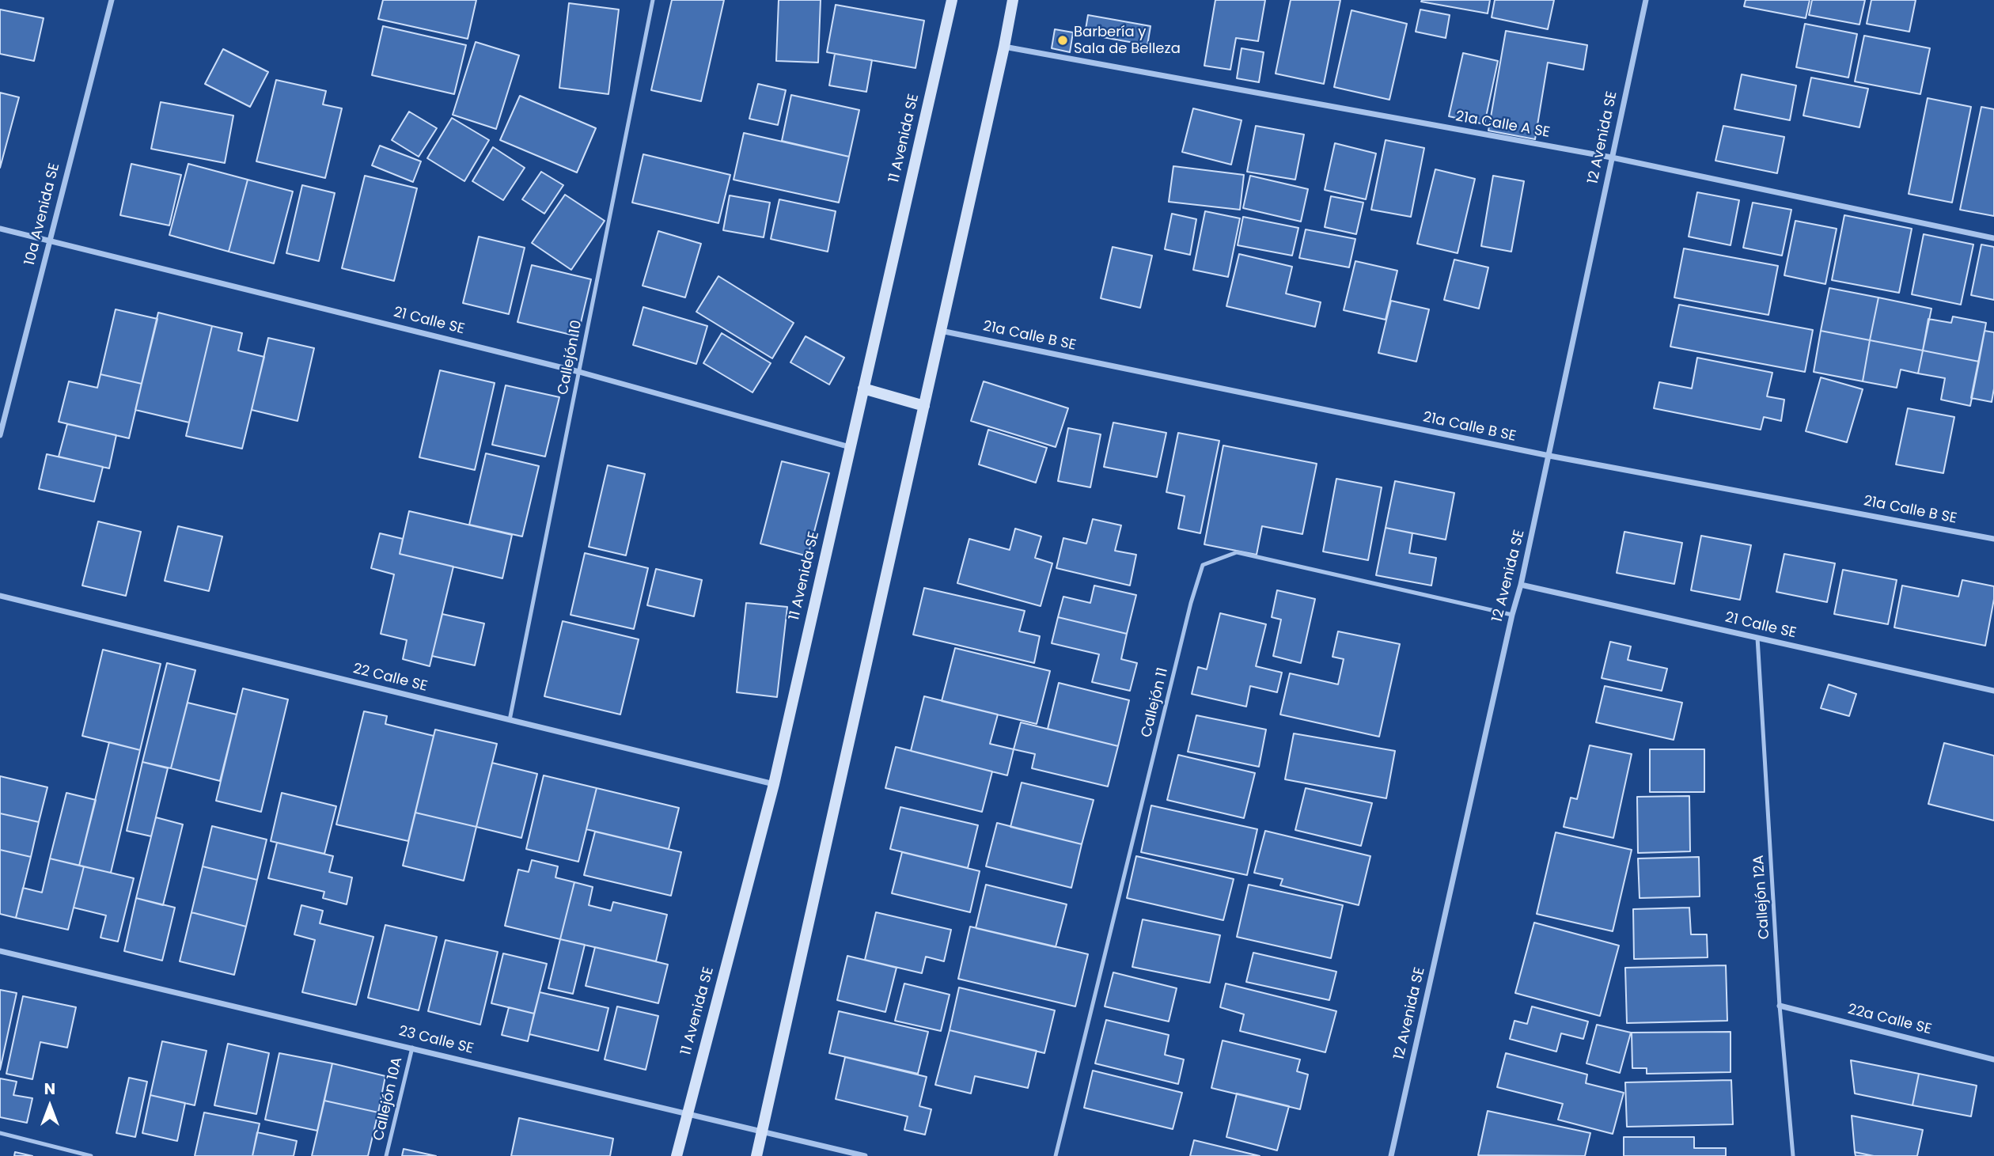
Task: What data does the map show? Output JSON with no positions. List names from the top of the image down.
{
  "streets": {
    "street": [
      "21a Calle A SE",
      "12 Avenida SE",
      "11 Avenida SE",
      "10a Avenida SE",
      "21 Calle SE",
      "21a Calle B SE",
      "22 Calle SE",
      "22a Calle SE",
      "23 Calle SE"
    ],
    "lane": [
      "Callejón 10",
      "Callejón 11",
      "Callejón 12A",
      "Callejón 10A"
    ]
  },
  "crossings": [
    ["21a Calle A SE", "12 Avenida SE"],
    ["12 Avenida SE", "21 Calle SE"],
    ["12 Avenida SE", "21a Calle B SE"],
    ["12 Avenida SE", "Callejón 11"],
    ["11 Avenida SE", "21 Calle SE"],
    ["11 Avenida SE", "22 Calle SE"],
    ["11 Avenida SE", "23 Calle SE"],
    ["10a Avenida SE", "21 Calle SE"],
    ["21 Calle SE", "Callejón 10"],
    ["21 Calle SE", "Callejón 12A"],
    ["Callejón 10", "22 Calle SE"],
    ["Callejón 12A", "22a Calle SE"],
    ["23 Calle SE", "Callejón 10A"]
  ],
  "places": ["Barbería y Sala de Belleza"],
  "north": "top"
}
